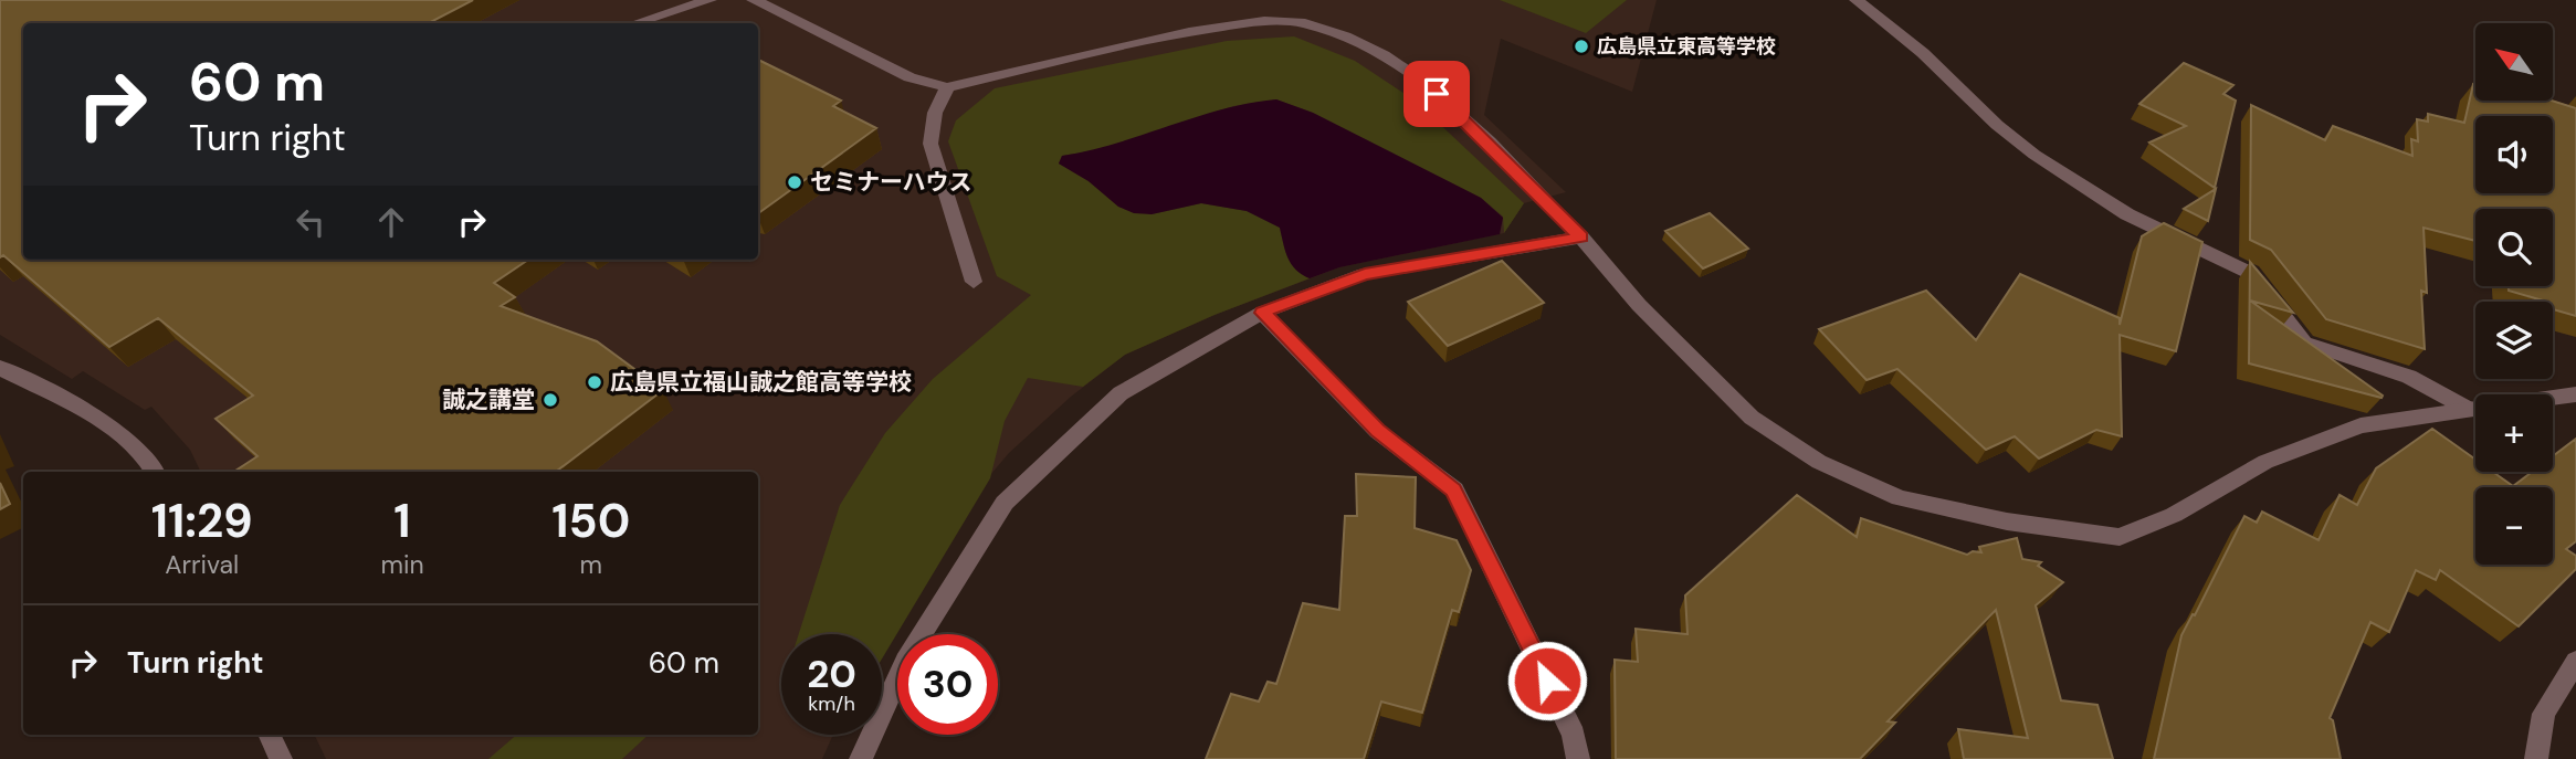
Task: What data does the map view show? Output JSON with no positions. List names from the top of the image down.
{
  "places": [
    "広島県立東高等学校",
    "セミナーハウス",
    "広島県立福山誠之館高等学校",
    "誠之講堂"
  ],
  "north": "top left",
  "page": {
    "map_buttons": ["+", "−"],
    "turn": ["60 m", "Turn right"],
    "eta": [
      "11:29",
      "Arrival",
      "1",
      "min",
      "150",
      "m"
    ],
    "list": [
      {
        "name": "Turn right",
        "value": "60 m"
      }
    ],
    "speed": "20 km/h",
    "limit": "30"
  }
}
